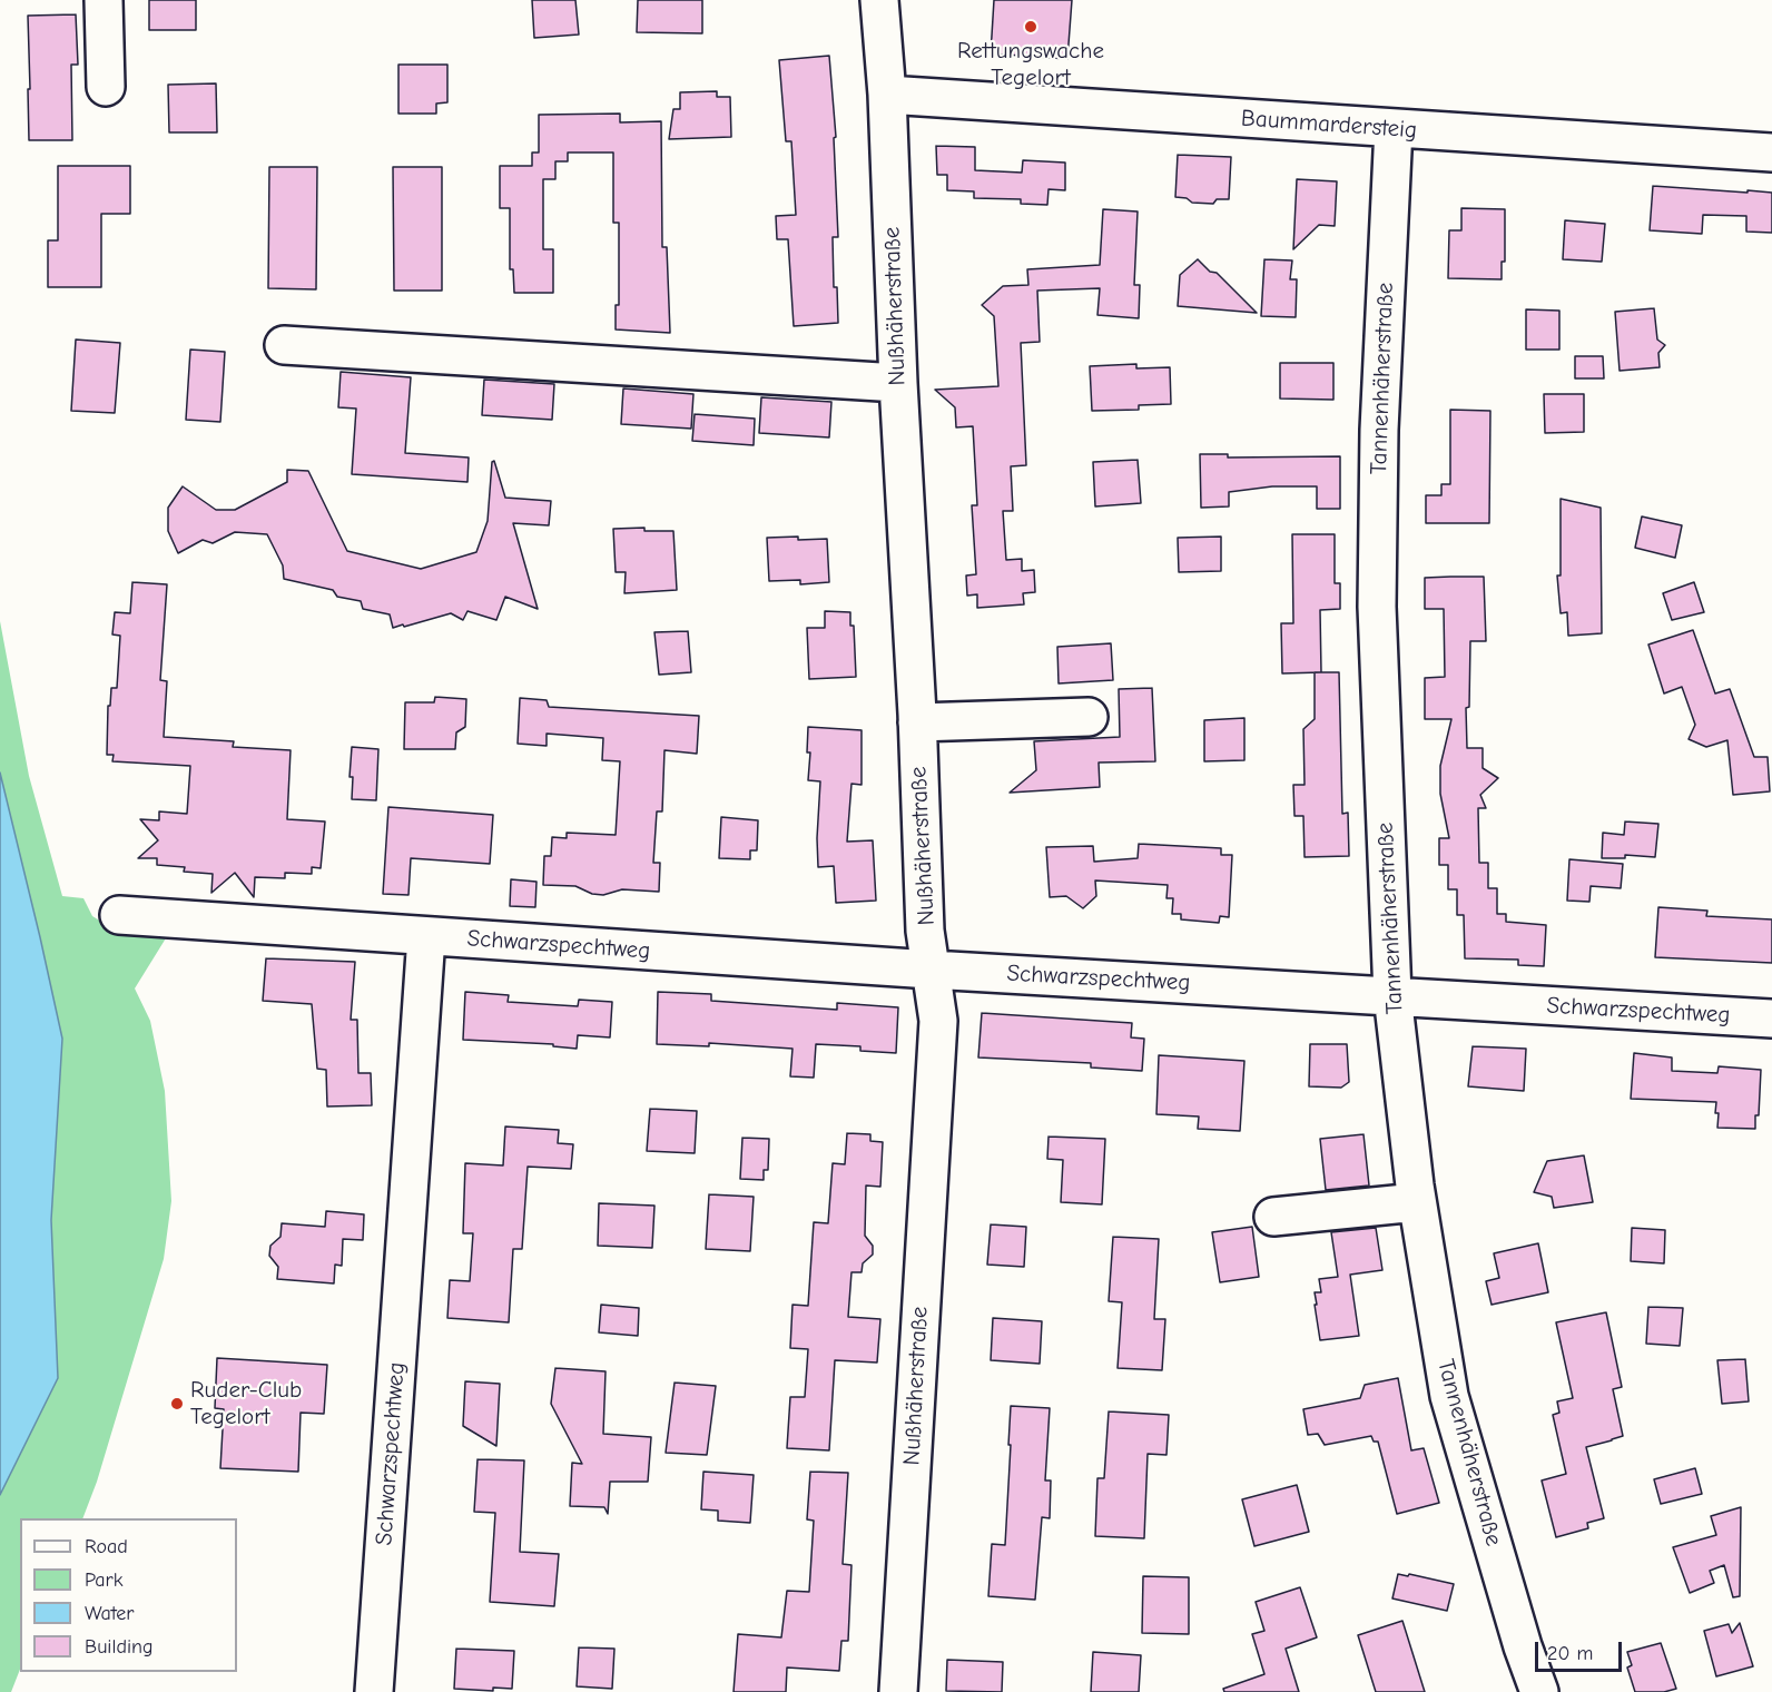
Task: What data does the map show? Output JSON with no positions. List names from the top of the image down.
{
  "streets": {
    "street": [
      "Baummardersteig",
      "Nußhäherstraße",
      "Tannenhäherstraße",
      "Schwarzspechtweg"
    ]
  },
  "crossings": [
    ["Baummardersteig", "Nußhäherstraße"],
    ["Baummardersteig", "Tannenhäherstraße"],
    ["Nußhäherstraße", "Schwarzspechtweg"],
    ["Tannenhäherstraße", "Schwarzspechtweg"]
  ],
  "places": ["Rettungswache Tegelort", "Ruder-Club Tegelort"],
  "legend": [
    "Road",
    "Park",
    "Water",
    "Building"
  ],
  "scale_bar": "20 m"
}
